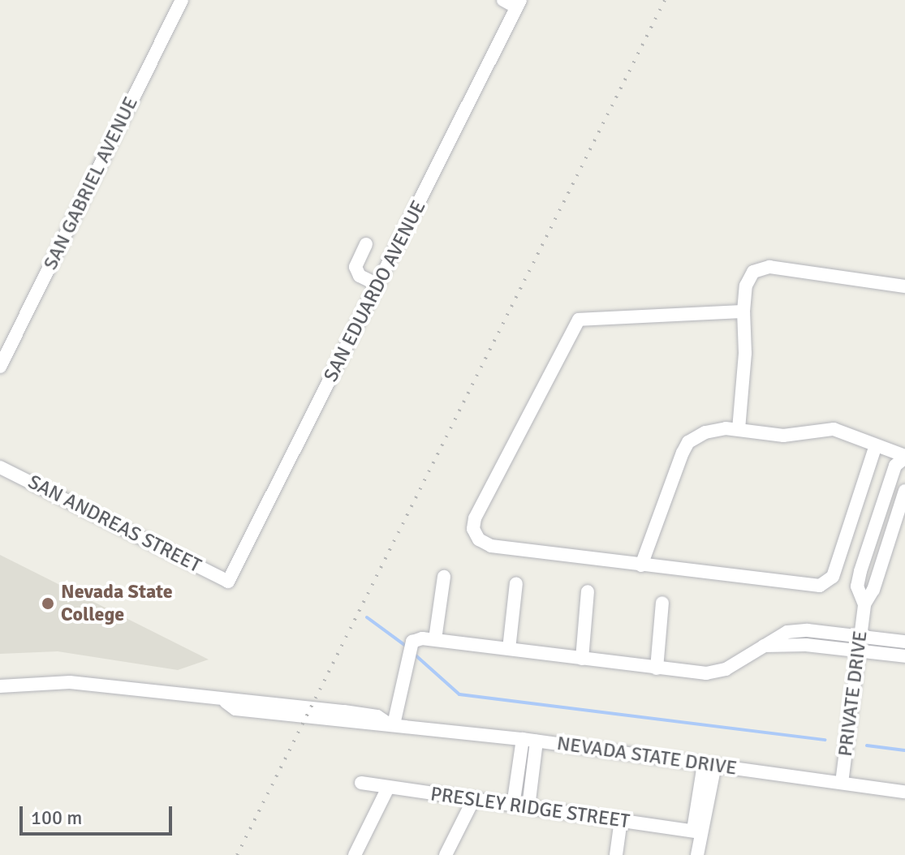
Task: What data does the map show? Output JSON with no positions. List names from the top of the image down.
{
  "streets": {
    "street": [
      "SAN GABRIEL AVENUE",
      "SAN EDUARDO AVENUE",
      "SAN ANDREAS STREET",
      "PRIVATE DRIVE",
      "NEVADA STATE DRIVE",
      "PRESLEY RIDGE STREET"
    ]
  },
  "crossings": [
    ["SAN EDUARDO AVENUE", "SAN ANDREAS STREET"],
    ["PRIVATE DRIVE", "NEVADA STATE DRIVE"]
  ],
  "places": ["Nevada State College"],
  "scale_bar": "100 m"
}
